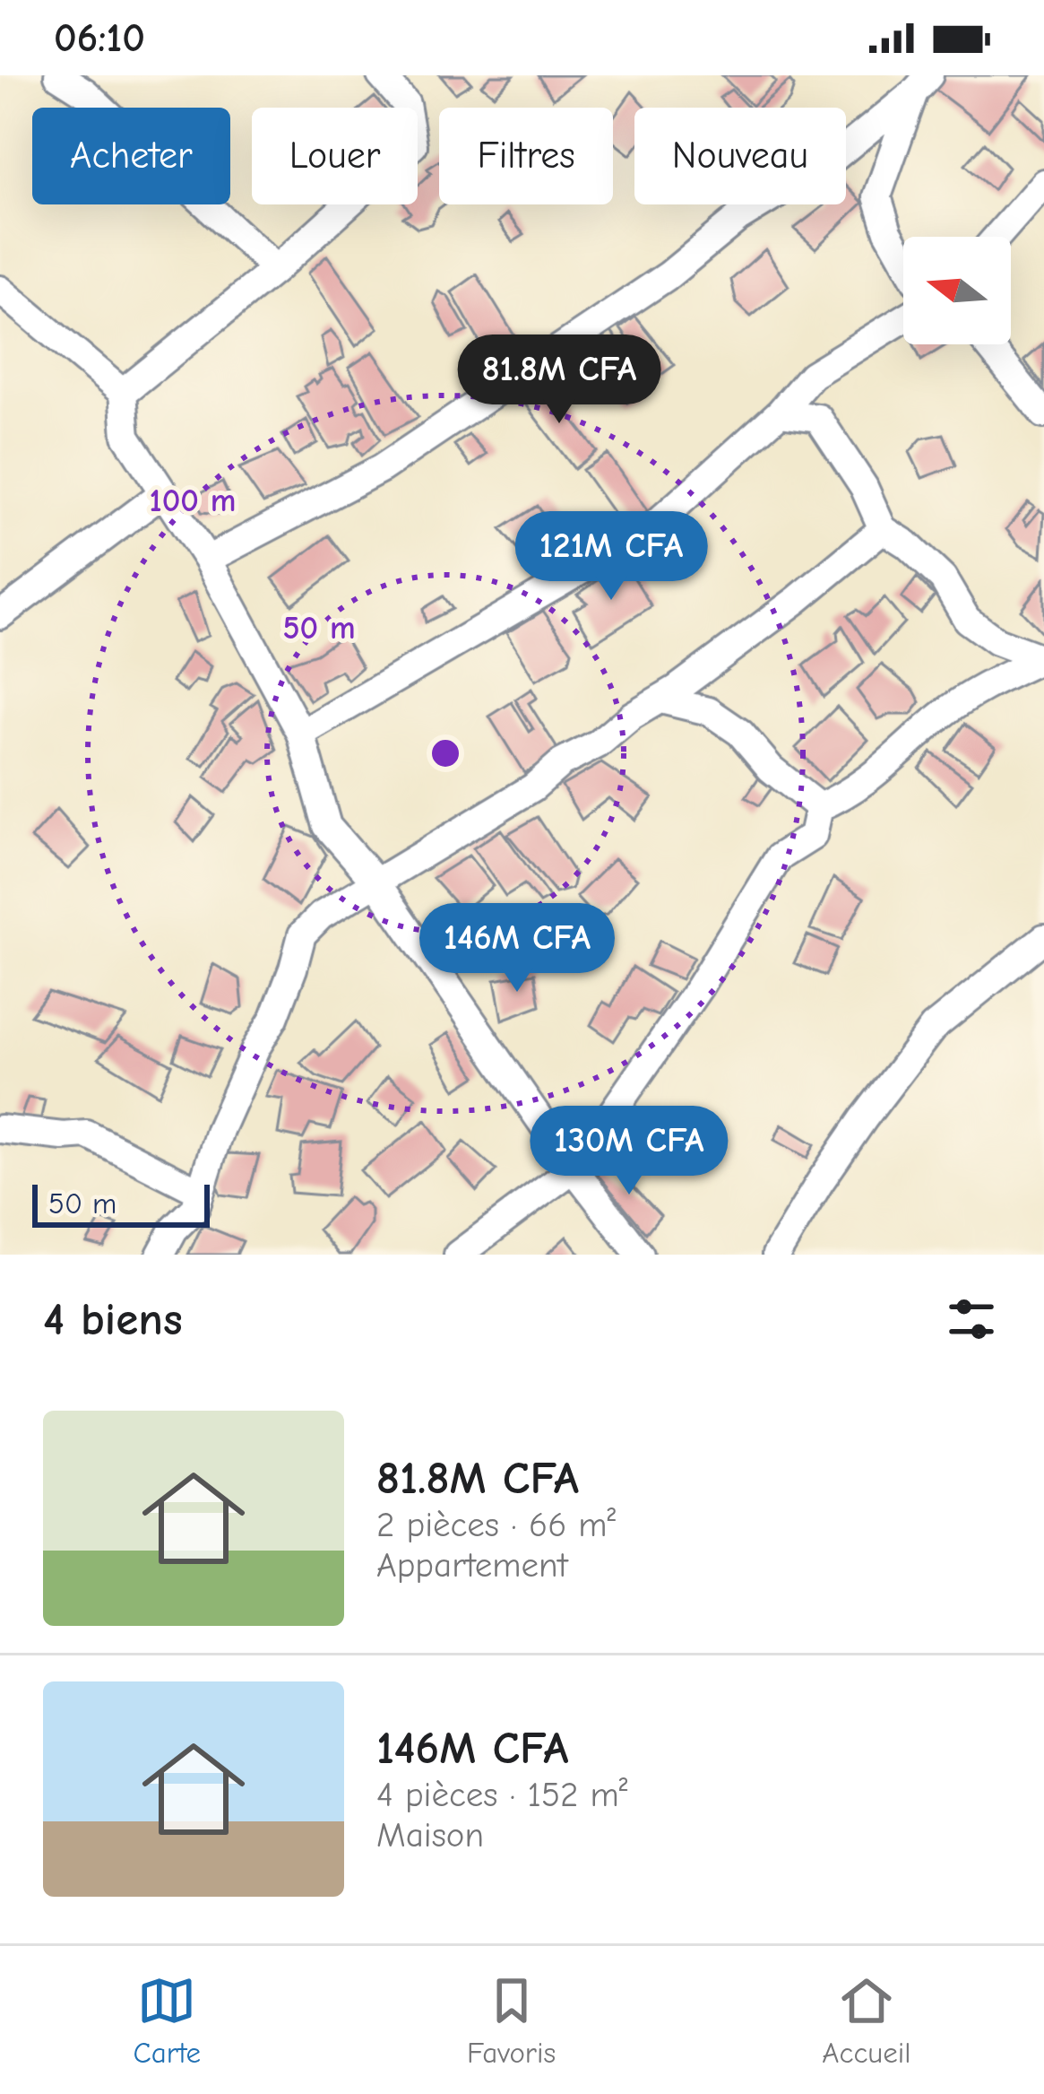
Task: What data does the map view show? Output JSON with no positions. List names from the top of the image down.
{
  "scale_bar": "50 m",
  "north": "left",
  "page": {
    "status": "06:10",
    "chip": [
      "Acheter",
      "Louer",
      "Filtres",
      "Nouveau"
    ],
    "price": [
      "81.8M CFA",
      "121M CFA",
      "146M CFA",
      "130M CFA"
    ],
    "scale": "50 m",
    "heading": "4 biens",
    "list": [
      {
        "name": "81.8M CFA",
        "note": "2 pièces · 66 m² · Appartement"
      },
      {
        "name": "146M CFA",
        "note": "4 pièces · 152 m² · Maison"
      }
    ],
    "tabs": ["Carte", "Favoris", "Accueil"]
  },
  "rings": ["100 m", "50 m"]
}
